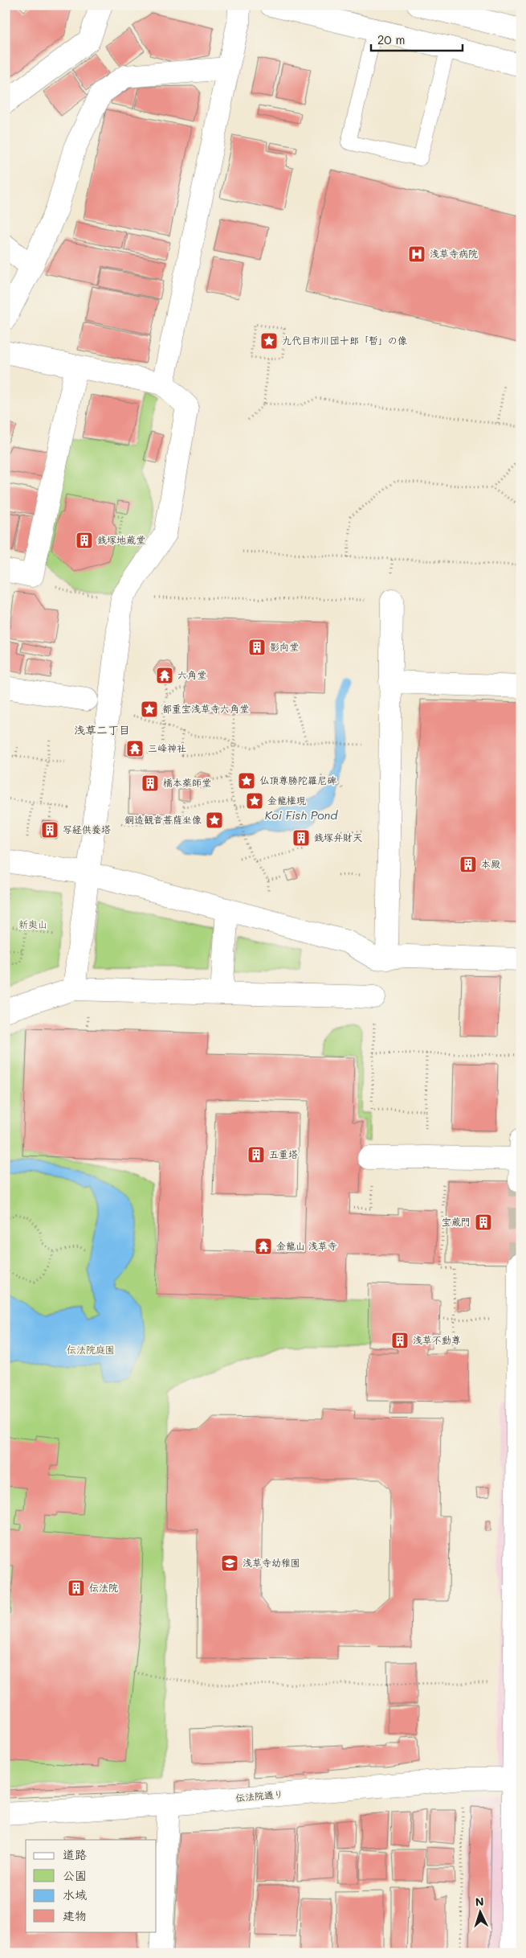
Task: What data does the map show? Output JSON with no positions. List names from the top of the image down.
{
  "streets": {
    "street": ["伝法院通り"]
  },
  "districts": ["浅草二丁目"],
  "water": ["Koi Fish Pond"],
  "parks": ["新奥山", "伝法院庭園"],
  "places": {
    "hospital": ["浅草寺病院"],
    "place": [
      "九代目市川団十郎「暫」の像",
      "都重宝浅草寺六角堂",
      "仏頂尊勝陀羅尼碑",
      "金龍権現",
      "銅造観音菩薩坐像"
    ],
    "building": [
      "銭塚地蔵堂",
      "影向堂",
      "橋本薬師堂",
      "写経供養塔",
      "銭塚弁財天",
      "本殿",
      "五重塔",
      "宝蔵門",
      "浅草不動尊",
      "伝法院"
    ],
    "temple": ["六角堂", "三峰神社", "金龍山 浅草寺"],
    "school or university": ["浅草寺幼稚園"]
  },
  "legend": [
    "道路",
    "公園",
    "水域",
    "建物"
  ],
  "scale_bar": "20 m",
  "north": "top"
}
